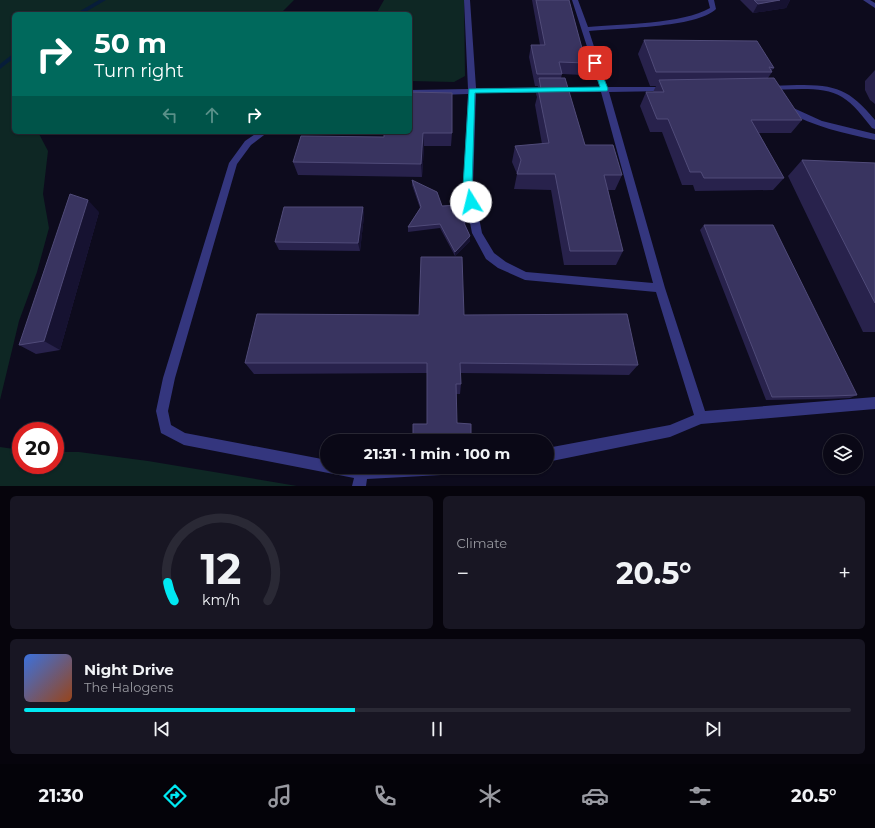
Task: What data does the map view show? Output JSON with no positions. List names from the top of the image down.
{
  "page": {
    "turn": ["50 m", "Turn right"],
    "limit": "20",
    "trip": "21:31 · 1 min · 100 m",
    "tile": "Climate",
    "heat": ["−", "20.5°", "+"],
    "song": ["Night Drive", "The Halogens"],
    "tabs": ["21:30", "20.5°"],
    "gauge": ["12", "km/h"]
  }
}
